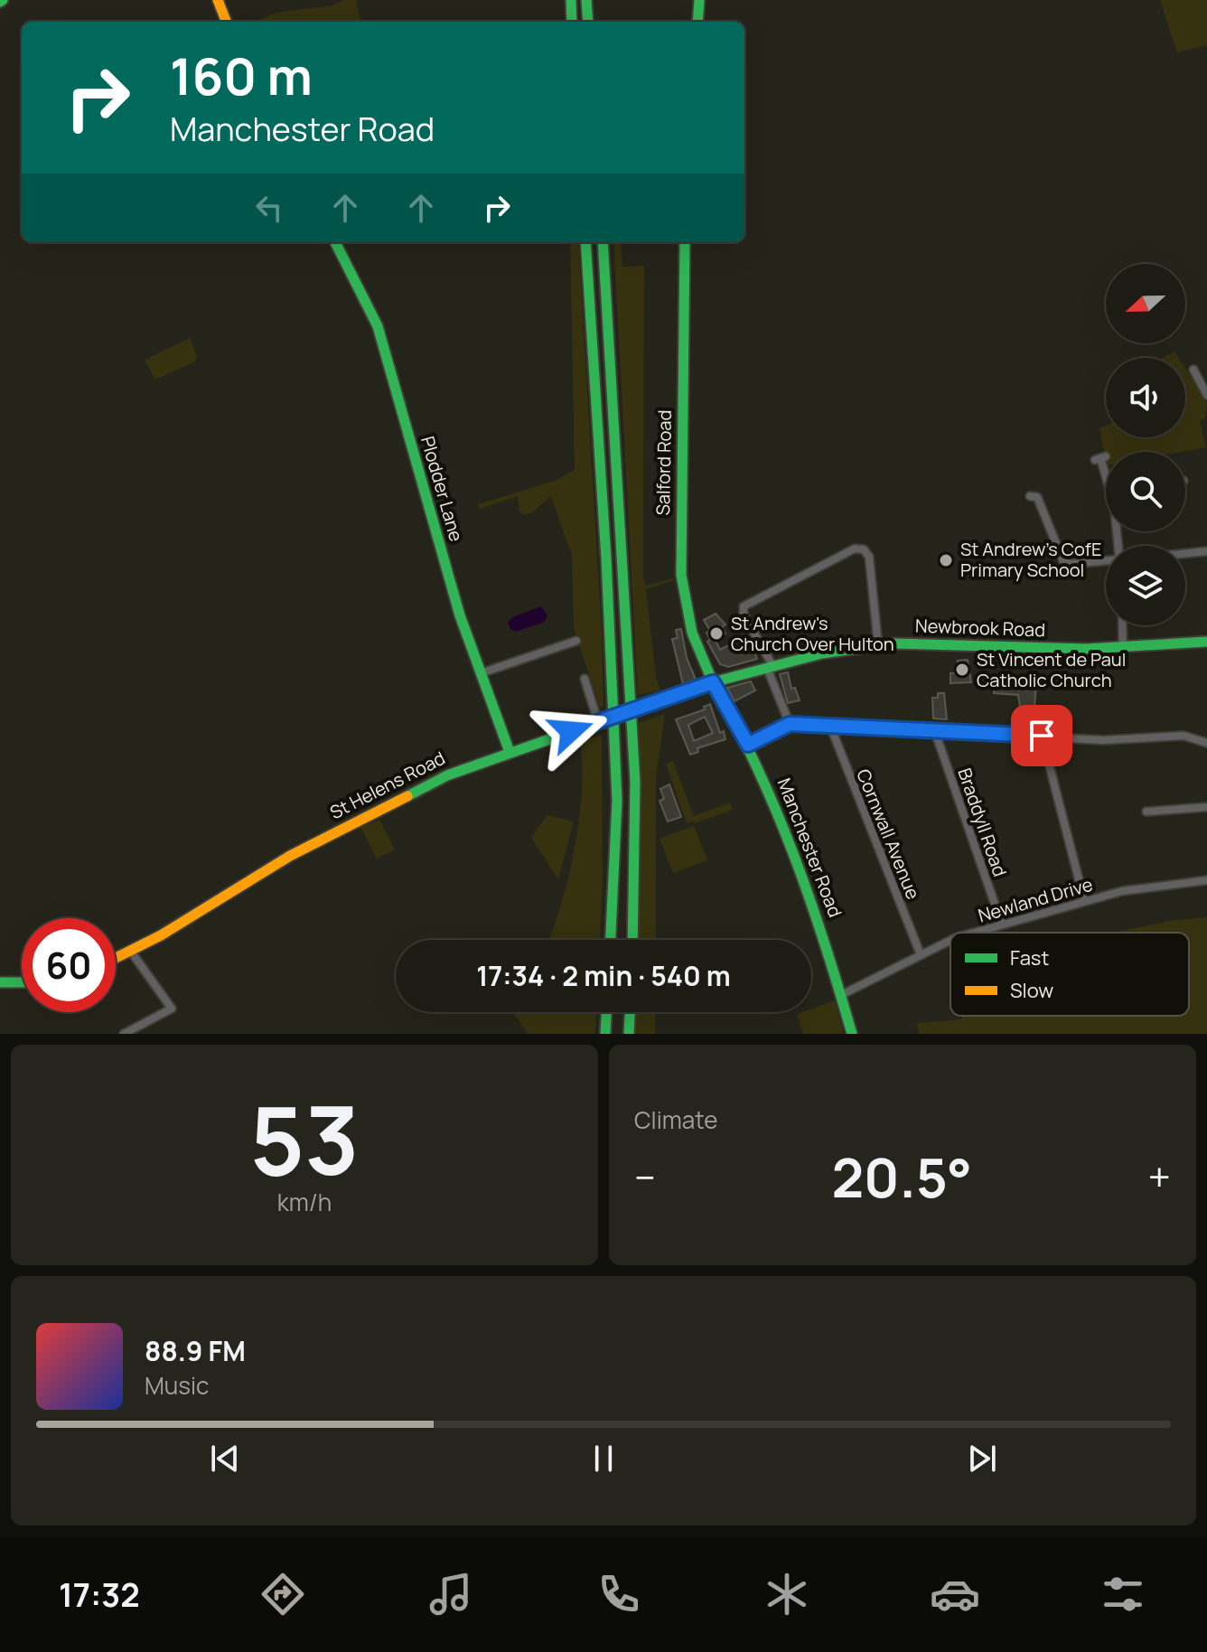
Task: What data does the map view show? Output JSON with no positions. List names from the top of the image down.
{
  "streets": {
    "main road": [
      "Salford Road",
      "Plodder Lane",
      "Newbrook Road",
      "St Helens Road",
      "Manchester Road"
    ],
    "street": ["Braddyll Road", "Cornwall Avenue", "Newland Drive"]
  },
  "crossings": [
    ["Salford Road", "Newbrook Road"],
    ["Salford Road", "St Helens Road"],
    ["Salford Road", "Manchester Road"],
    ["Plodder Lane", "St Helens Road"],
    ["Newbrook Road", "St Helens Road"],
    ["Newbrook Road", "Manchester Road"],
    ["St Helens Road", "Manchester Road"],
    ["Braddyll Road", "Newland Drive"],
    ["Cornwall Avenue", "Newland Drive"],
    ["Manchester Road", "Newland Drive"]
  ],
  "places": ["St Andrew's CofE Primary School", "St Andrew's Church Over Hulton", "St Vincent de Paul Catholic Church"],
  "legend": ["Fast", "Slow"],
  "north": "left",
  "page": {
    "turn": ["160 m", "Manchester Road"],
    "limit": "60",
    "trip": "17:34 · 2 min · 540 m",
    "tile": [
      ["53", "km/h"],
      "Climate"
    ],
    "heat": ["−", "20.5°", "+"],
    "song": ["88.9 FM", "Music"],
    "tabs": "17:32"
  }
}
